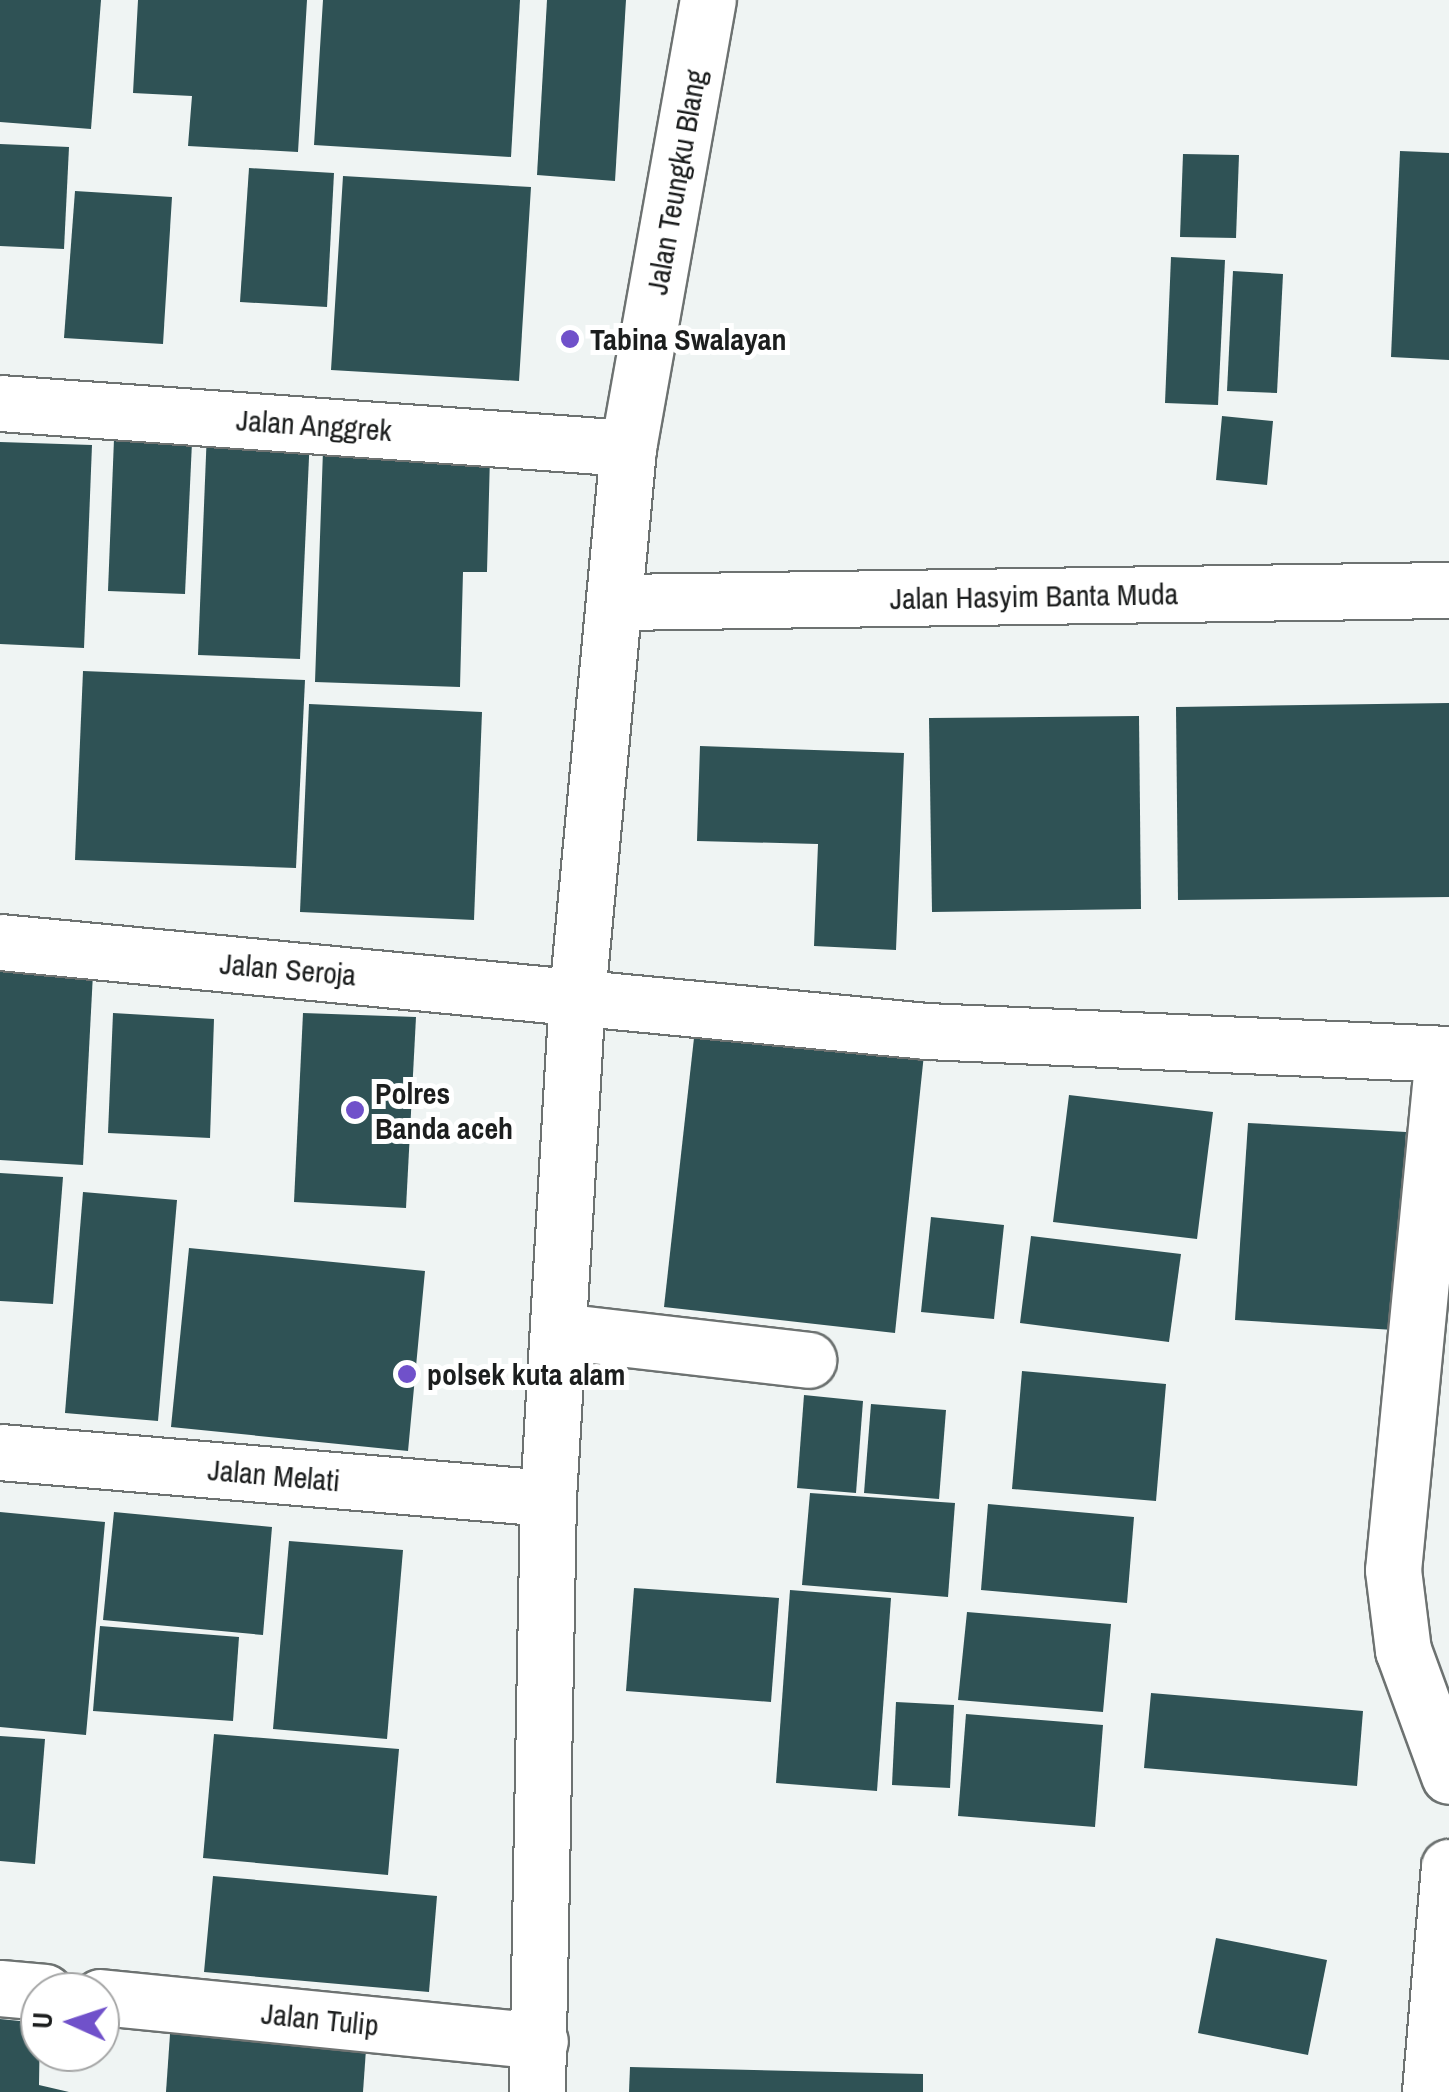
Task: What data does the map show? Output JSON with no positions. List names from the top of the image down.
{
  "streets": {
    "street": [
      "Jalan Teungku Blang",
      "Jalan Anggrek",
      "Jalan Hasyim Banta Muda",
      "Jalan Seroja",
      "Jalan Melati",
      "Jalan Tulip"
    ]
  },
  "crossings": [
    ["Jalan Teungku Blang", "Jalan Anggrek"],
    ["Jalan Teungku Blang", "Jalan Hasyim Banta Muda"],
    ["Jalan Teungku Blang", "Jalan Seroja"],
    ["Jalan Teungku Blang", "Jalan Melati"],
    ["Jalan Teungku Blang", "Jalan Tulip"]
  ],
  "places": ["Tabina Swalayan", "Polres Banda aceh", "polsek kuta alam"],
  "north": "left"
}
